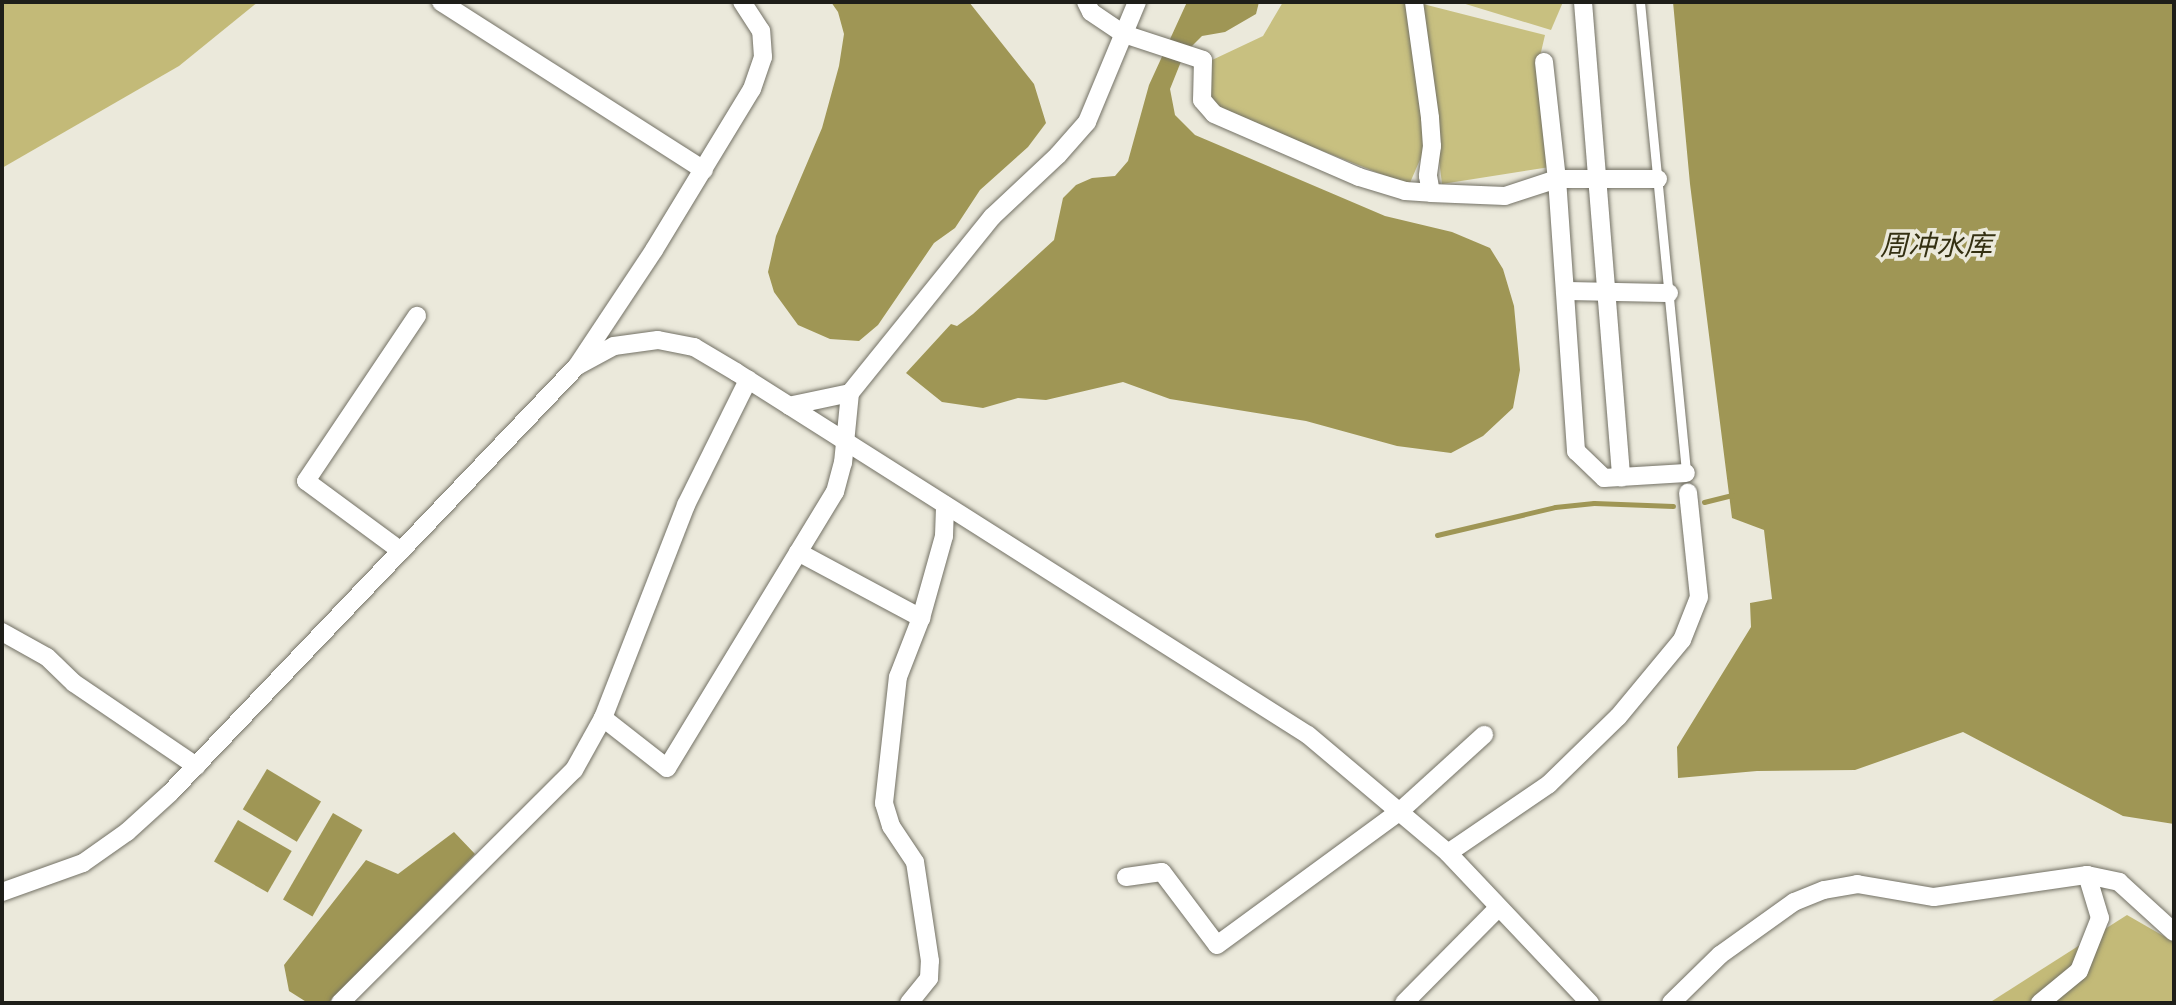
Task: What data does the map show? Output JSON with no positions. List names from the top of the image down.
{
  "water": ["周冲水库"]
}
